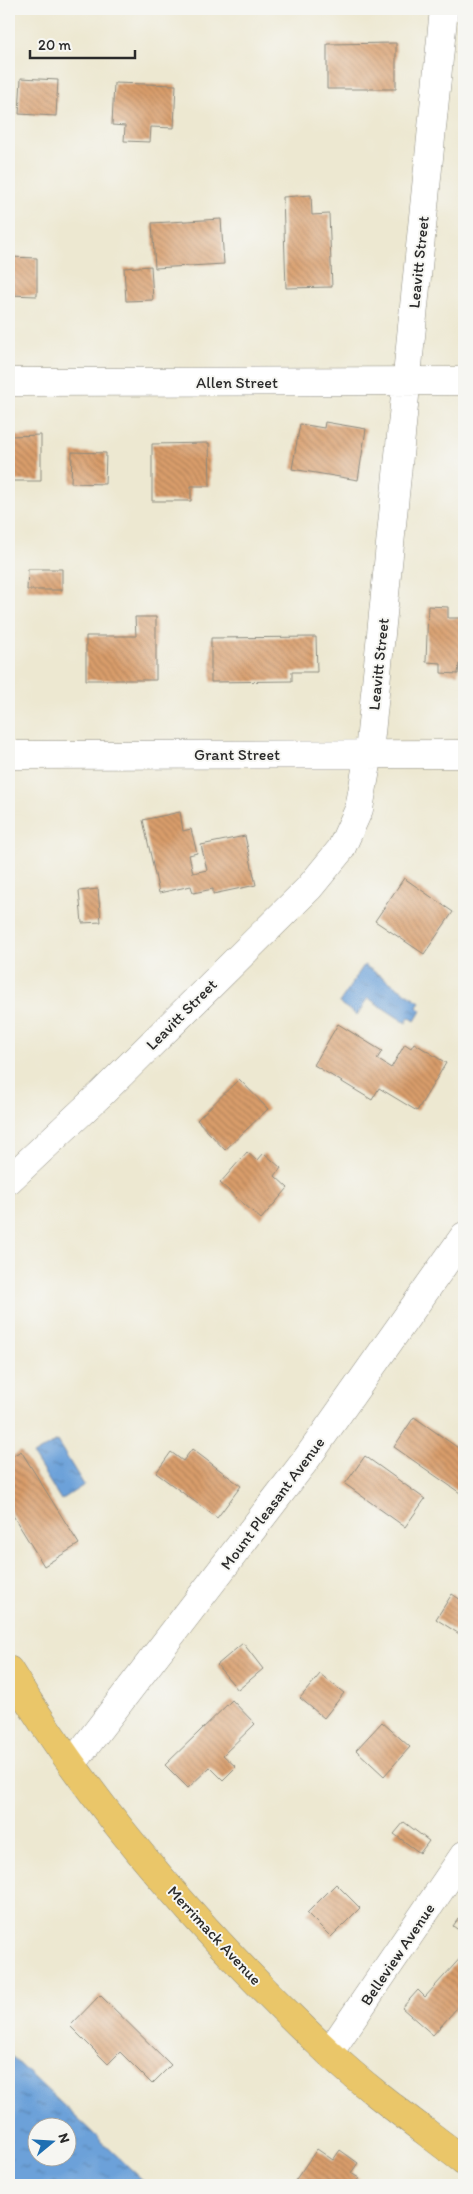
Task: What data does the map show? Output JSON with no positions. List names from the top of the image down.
{
  "streets": {
    "main road": ["Merrimack Avenue"],
    "street": [
      "Leavitt Street",
      "Allen Street",
      "Grant Street",
      "Mount Pleasant Avenue",
      "Belleview Avenue"
    ]
  },
  "crossings": [
    ["Leavitt Street", "Allen Street"],
    ["Leavitt Street", "Grant Street"],
    ["Mount Pleasant Avenue", "Merrimack Avenue"],
    ["Merrimack Avenue", "Belleview Avenue"]
  ],
  "scale_bar": "20 m",
  "north": "right"
}
